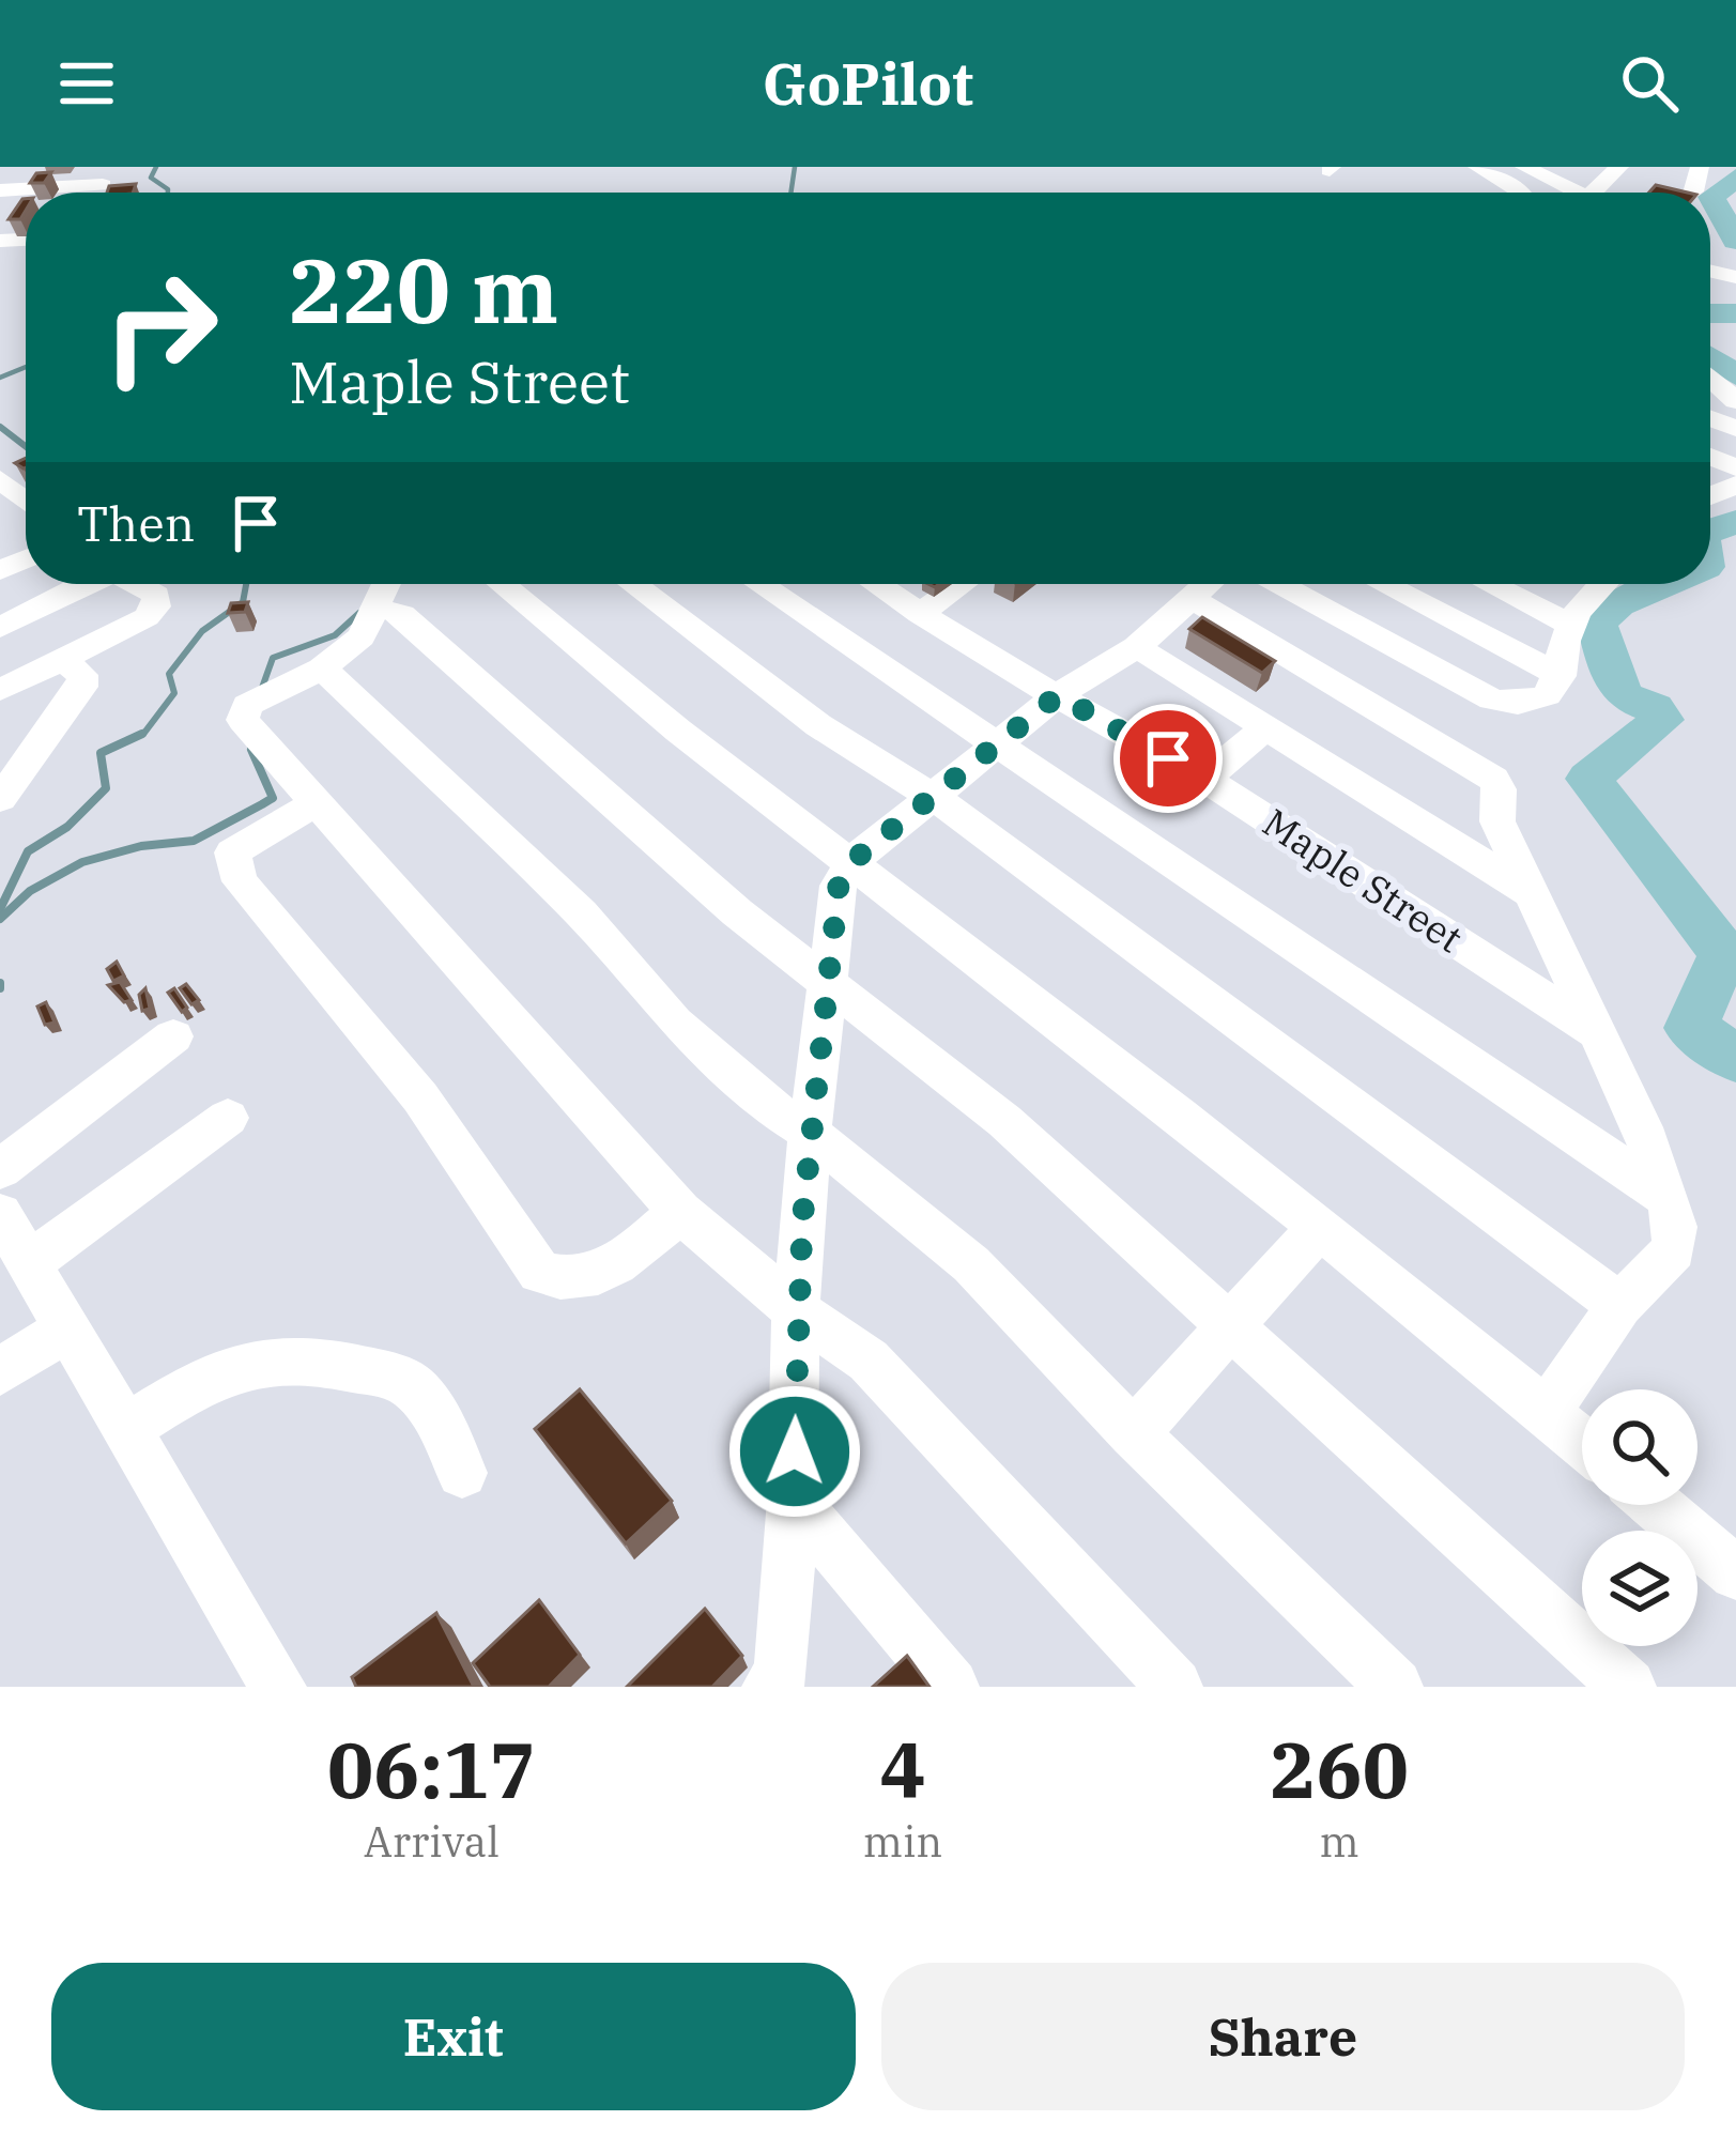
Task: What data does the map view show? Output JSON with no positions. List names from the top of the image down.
{
  "streets": {
    "street": ["Maple Street"]
  },
  "page": {
    "header": "GoPilot",
    "turn": ["220 m", "Maple Street"],
    "then": "Then",
    "eta": [
      "06:17",
      "Arrival",
      "4",
      "min",
      "260",
      "m"
    ],
    "buttons": ["Exit", "Share"]
  }
}
